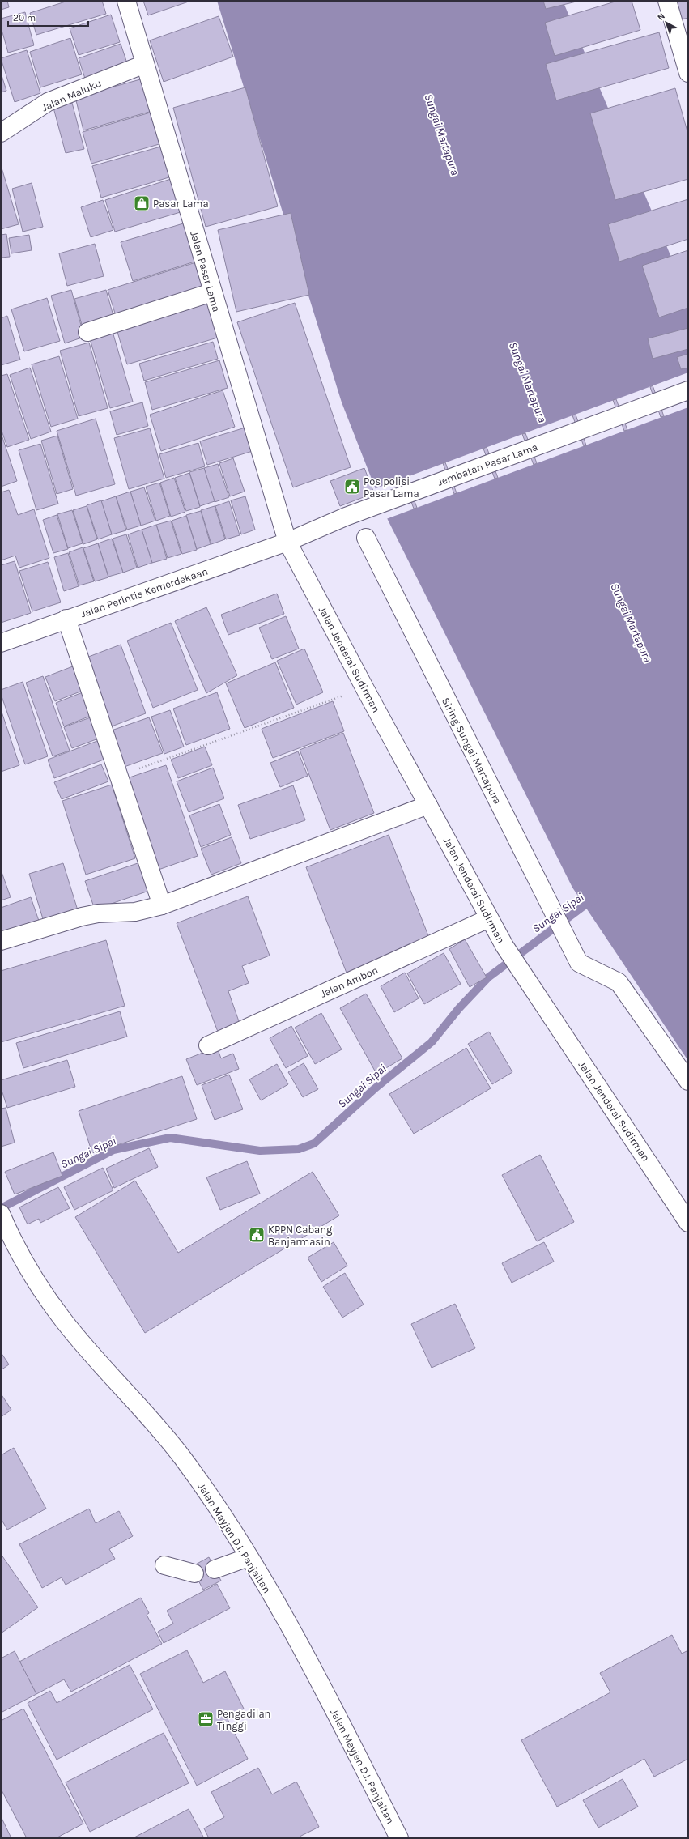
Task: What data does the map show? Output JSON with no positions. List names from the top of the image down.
{
  "streets": {
    "street": [
      "Jalan Maluku",
      "Jalan Pasar Lama",
      "Jembatan Pasar Lama",
      "Jalan Perintis Kemerdekaan",
      "Jalan Jenderal Sudirman",
      "Siring Sungai Martapura",
      "Jalan Ambon",
      "Jalan Mayjen D.I. Panjaitan"
    ]
  },
  "crossings": [
    ["Jalan Maluku", "Jalan Pasar Lama"],
    ["Jalan Pasar Lama", "Jembatan Pasar Lama"],
    ["Jalan Pasar Lama", "Jalan Perintis Kemerdekaan"],
    ["Jalan Pasar Lama", "Jalan Jenderal Sudirman"],
    ["Jembatan Pasar Lama", "Jalan Perintis Kemerdekaan"],
    ["Jembatan Pasar Lama", "Jalan Jenderal Sudirman"],
    ["Jalan Perintis Kemerdekaan", "Jalan Jenderal Sudirman"],
    ["Jalan Jenderal Sudirman", "Jalan Ambon"]
  ],
  "water": ["Sungai Martapura", "Sungai Sipai"],
  "places": {
    "shop": ["Pasar Lama"],
    "public building": ["Pos polisi Pasar Lama", "KPPN Cabang Banjarmasin"],
    "office": ["Pengadilan Tinggi"]
  },
  "scale_bar": "20 m",
  "north": "top left"
}
